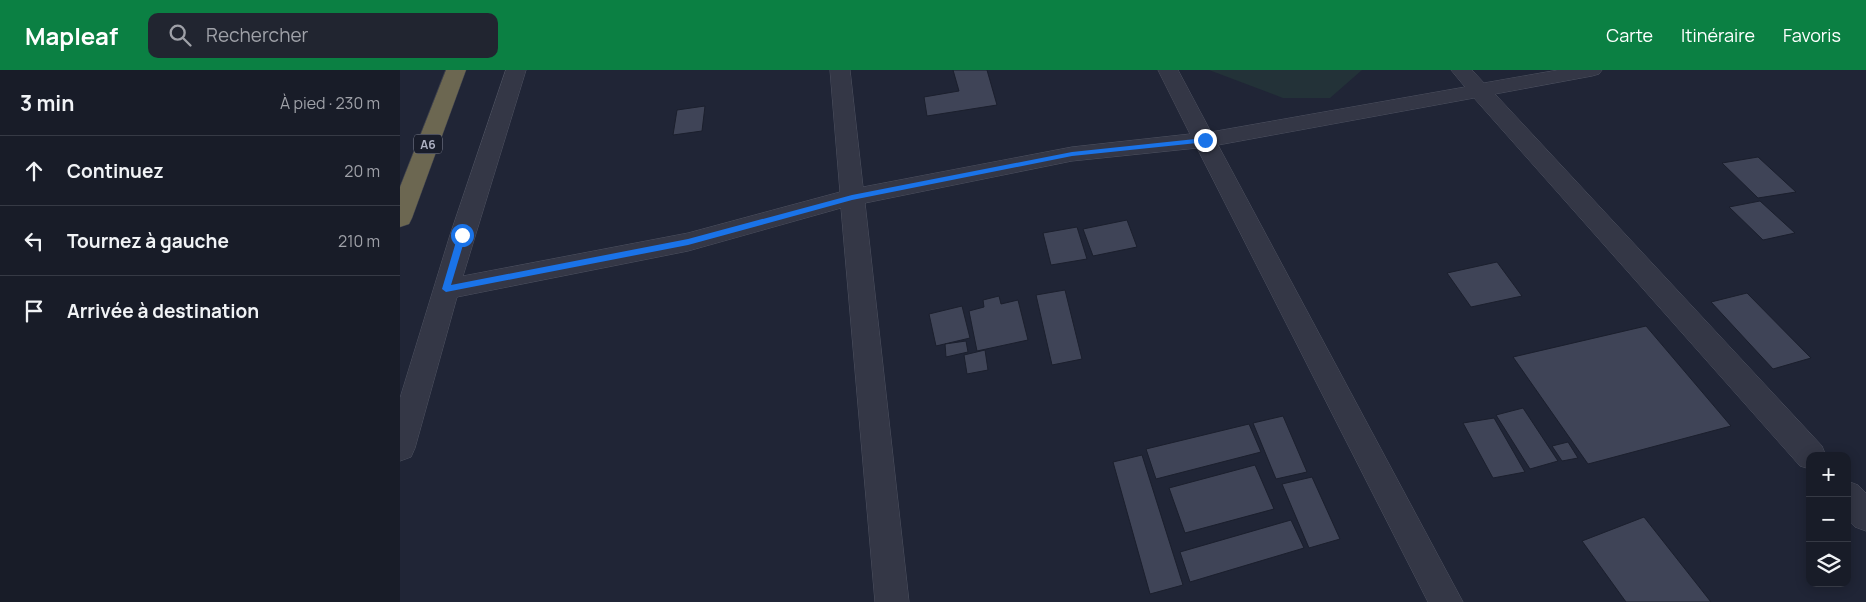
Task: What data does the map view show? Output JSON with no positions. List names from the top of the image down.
{
  "streets": {
    "highway": ["A6"]
  },
  "page": {
    "header": "Mapleaf",
    "search": "Rechercher",
    "nav": ["Carte", "Itinéraire", "Favoris"],
    "heading": ["3 min", "À pied · 230 m"],
    "list": [
      ["Continuez", "20 m"],
      ["Tournez à gauche", "210 m"],
      "Arrivée à destination"
    ],
    "map_buttons": ["+", "−"]
  }
}
